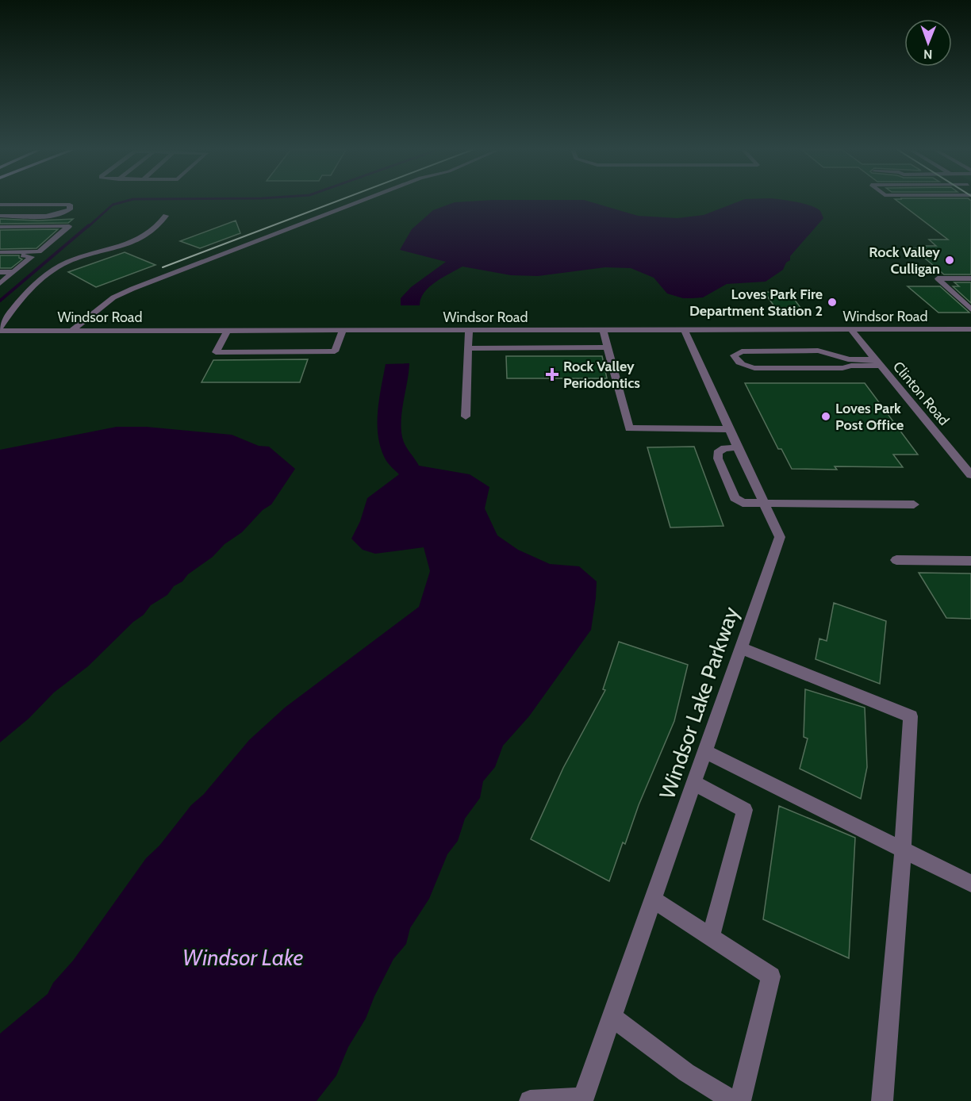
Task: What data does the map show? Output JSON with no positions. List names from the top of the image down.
{
  "streets": {
    "street": ["Windsor Road", "Clinton Road", "Windsor Lake Parkway"]
  },
  "crossings": [
    ["Windsor Road", "Clinton Road"],
    ["Windsor Road", "Windsor Lake Parkway"]
  ],
  "water": ["Windsor Lake"],
  "places": {
    "other": ["Rock Valley Culligan", "Loves Park Fire Department Station 2", "Loves Park Post Office"],
    "health": ["Rock Valley Periodontics"]
  },
  "north": "bottom"
}
